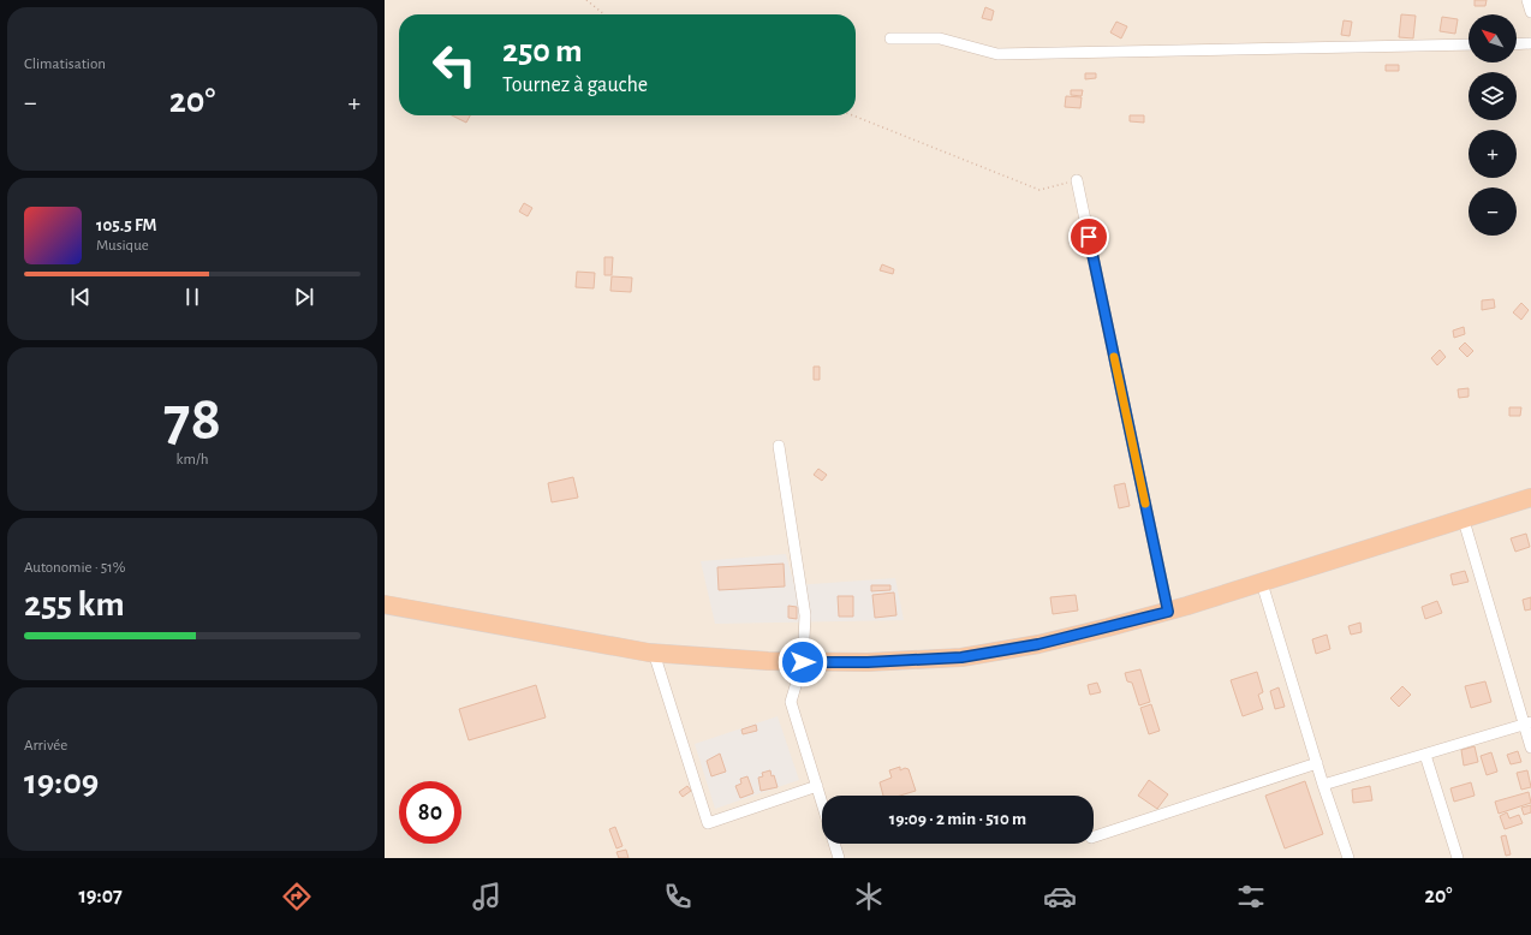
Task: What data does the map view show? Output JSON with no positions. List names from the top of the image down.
{
  "north": "top left",
  "page": {
    "tile": [
      "Climatisation",
      ["78", "km/h"],
      ["Autonomie · 51%", "255 km"],
      ["Arrivée", "19:09"]
    ],
    "map_buttons": ["+", "−"],
    "turn": ["250 m", "Tournez à gauche"],
    "heat": ["−", "20°", "+"],
    "song": ["105.5 FM", "Musique"],
    "limit": "80",
    "trip": "19:09 · 2 min · 510 m",
    "tabs": ["19:07", "20°"]
  }
}
